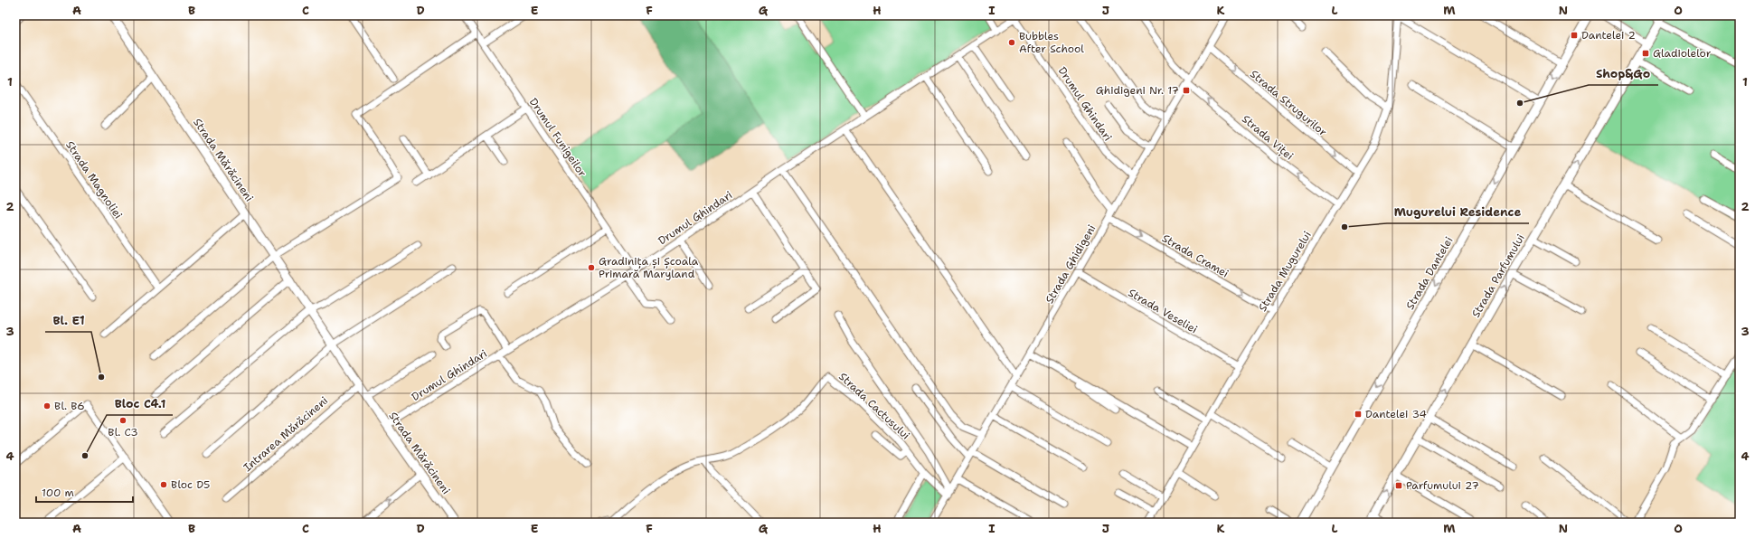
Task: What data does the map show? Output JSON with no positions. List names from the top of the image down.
{
  "streets": {
    "street": [
      "Strada Strugurilor",
      "Drumul Ghindari",
      "Drumul Funigeilor",
      "Strada Viței",
      "Strada Mărăcineni",
      "Strada Magnoliei",
      "Strada Cramei",
      "Strada Ghidigeni",
      "Strada Mugurelui",
      "Strada Dantelei",
      "Strada Parfumului",
      "Strada Veseliei",
      "Strada Cactusului",
      "Intrarea Mărăcineni"
    ]
  },
  "crossings": [
    ["Strada Strugurilor", "Strada Ghidigeni"],
    ["Strada Strugurilor", "Strada Mugurelui"],
    ["Drumul Ghindari", "Drumul Funigeilor"],
    ["Drumul Ghindari", "Strada Mărăcineni"],
    ["Drumul Ghindari", "Strada Ghidigeni"],
    ["Strada Viței", "Strada Ghidigeni"],
    ["Strada Viței", "Strada Mugurelui"],
    ["Strada Mărăcineni", "Intrarea Mărăcineni"],
    ["Strada Cramei", "Strada Ghidigeni"],
    ["Strada Cramei", "Strada Mugurelui"],
    ["Strada Ghidigeni", "Strada Veseliei"],
    ["Strada Ghidigeni", "Strada Cactusului"],
    ["Strada Mugurelui", "Strada Veseliei"]
  ],
  "one_way": [
    "Strada Strugurilor",
    "Strada Viței",
    "Strada Cramei",
    "Strada Dantelei",
    "Strada Parfumului"
  ],
  "places": {
    "transit": [
      "Dantelei 2",
      "Gladiolelor",
      "Ghidigeni Nr. 17",
      "Dantelei 34",
      "Parfumului 27"
    ],
    "other": [
      "Bubbles After School",
      "Shop&Go",
      "Mugurelui Residence",
      "Gradinița și Școala Primară Maryland",
      "Bl. E1",
      "Bl. B6",
      "Bl. C3",
      "Bloc C4.1",
      "Bloc D5"
    ]
  },
  "scale_bar": "100 m",
  "grid": {
    "columns": [
      "A",
      "B",
      "C",
      "D",
      "E",
      "F",
      "G",
      "H",
      "I",
      "J",
      "K",
      "L",
      "M",
      "N",
      "O"
    ],
    "rows": [
      "1",
      "2",
      "3",
      "4"
    ]
  }
}
